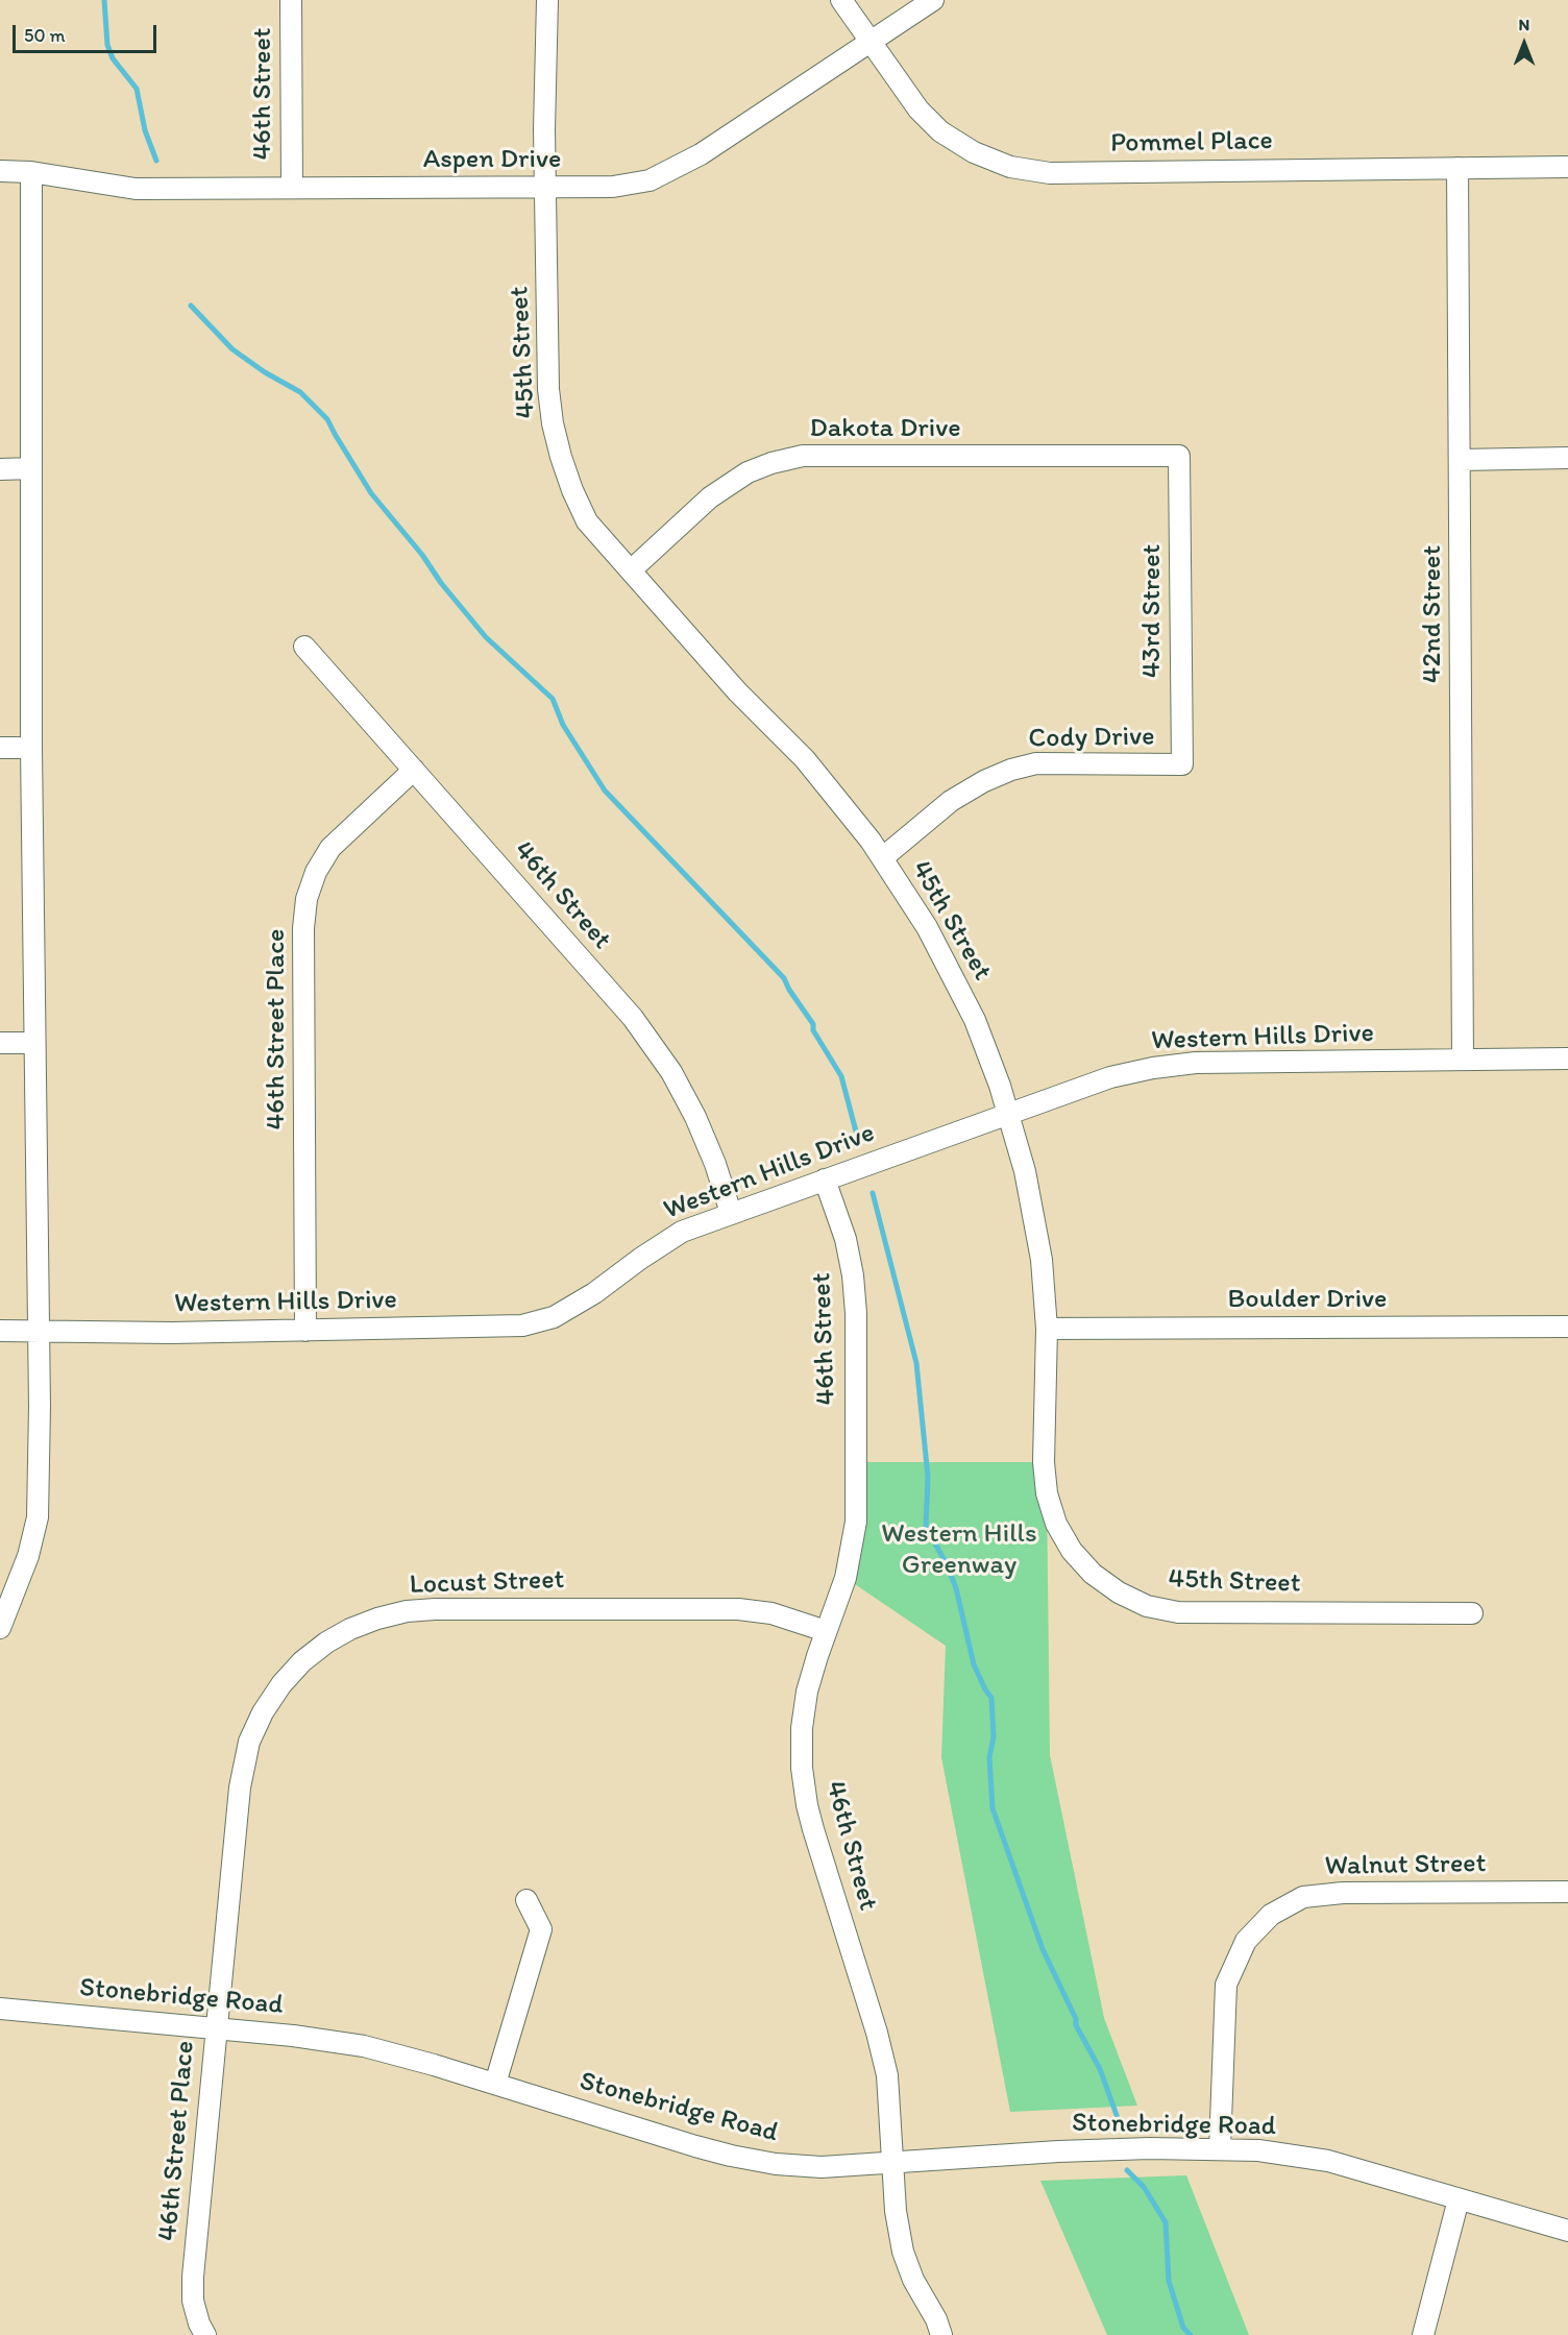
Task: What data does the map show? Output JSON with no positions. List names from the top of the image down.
{
  "streets": {
    "street": [
      "46th Street",
      "Pommel Place",
      "Aspen Drive",
      "45th Street",
      "Dakota Drive",
      "43rd Street",
      "42nd Street",
      "Cody Drive",
      "46th Street Place",
      "Western Hills Drive",
      "Boulder Drive",
      "Locust Street",
      "Walnut Street",
      "Stonebridge Road"
    ]
  },
  "crossings": [
    ["46th Street", "Aspen Drive"],
    ["46th Street", "46th Street Place"],
    ["46th Street", "Western Hills Drive"],
    ["46th Street", "Locust Street"],
    ["46th Street", "Stonebridge Road"],
    ["Pommel Place", "Aspen Drive"],
    ["Pommel Place", "42nd Street"],
    ["Aspen Drive", "45th Street"],
    ["45th Street", "Dakota Drive"],
    ["45th Street", "Cody Drive"],
    ["45th Street", "Western Hills Drive"],
    ["45th Street", "Boulder Drive"],
    ["Dakota Drive", "43rd Street"],
    ["43rd Street", "Cody Drive"],
    ["42nd Street", "Western Hills Drive"],
    ["46th Street Place", "Western Hills Drive"],
    ["46th Street Place", "Locust Street"],
    ["46th Street Place", "Stonebridge Road"],
    ["Walnut Street", "Stonebridge Road"]
  ],
  "parks": ["Western Hills Greenway"],
  "scale_bar": "50 m",
  "north": "top"
}
